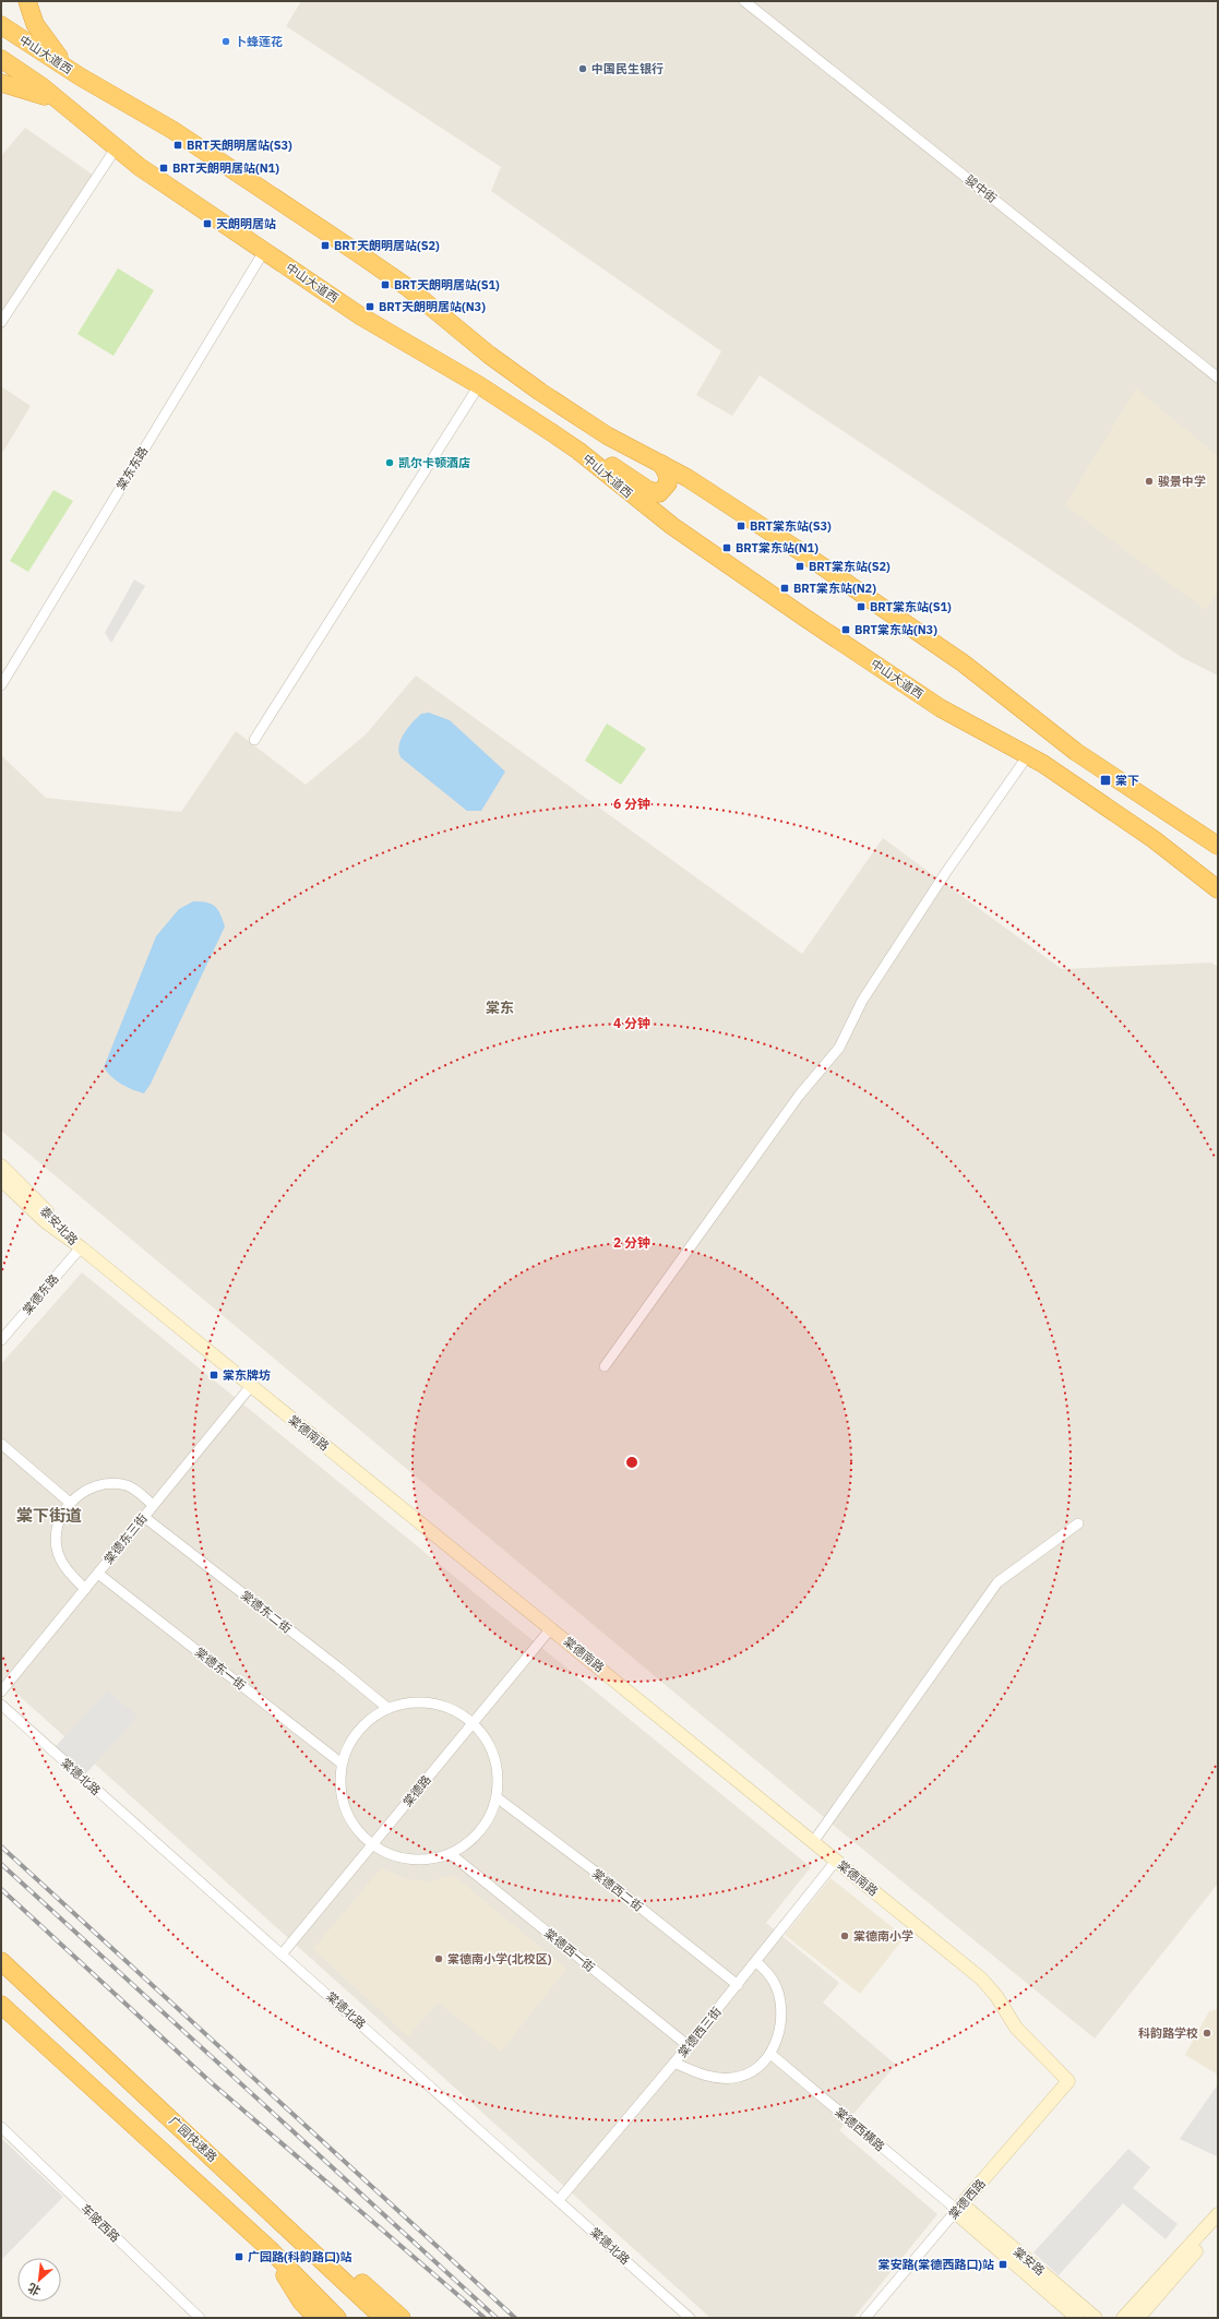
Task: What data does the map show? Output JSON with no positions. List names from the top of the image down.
{
  "streets": {
    "highway": ["中山大道西", "广园快速路"],
    "street": [
      "骏中街",
      "棠东东路",
      "泰安北路",
      "棠德东路",
      "棠德南路",
      "棠德东三街",
      "棠德东二街",
      "棠德东一街",
      "棠德北路",
      "棠德路",
      "棠德西二街",
      "棠德西一街",
      "棠德西三街",
      "棠德西横路",
      "棠德西路",
      "车陂西路",
      "棠安路"
    ]
  },
  "crossings": [
    ["中山大道西", "棠东东路"],
    ["泰安北路", "棠德东路"],
    ["泰安北路", "棠德南路"],
    ["棠德东路", "棠德南路"],
    ["棠德南路", "棠德东三街"],
    ["棠德南路", "棠德路"],
    ["棠德南路", "棠德西三街"],
    ["棠德南路", "棠德西路"],
    ["棠德东三街", "棠德东二街"],
    ["棠德东三街", "棠德东一街"],
    ["棠德北路", "棠德路"],
    ["棠德北路", "棠德西三街"],
    ["棠德西二街", "棠德西三街"],
    ["棠德西一街", "棠德西三街"],
    ["棠德西横路", "棠德西路"],
    ["棠德西横路", "棠安路"],
    ["棠德西路", "棠安路"]
  ],
  "districts": ["棠东", "棠下街道"],
  "places": {
    "other": [
      "卜蜂莲花",
      "中国民生银行",
      "凯尔卡顿酒店",
      "骏景中学",
      "棠德南小学",
      "棠德南小学(北校区)",
      "科韵路学校"
    ],
    "transit": [
      "BRT天朗明居站(S3)",
      "BRT天朗明居站(N1)",
      "天朗明居站",
      "BRT天朗明居站(S2)",
      "BRT天朗明居站(S1)",
      "BRT天朗明居站(N3)",
      "BRT棠东站(S3)",
      "BRT棠东站(N1)",
      "BRT棠东站(S2)",
      "BRT棠东站(N2)",
      "BRT棠东站(S1)",
      "BRT棠东站(N3)",
      "棠下",
      "棠东牌坊",
      "广园路(科韵路口)站",
      "棠安路(棠德西路口)站"
    ]
  },
  "north": "bottom left",
  "rings": ["6 分钟", "4 分钟", "2 分钟"]
}
